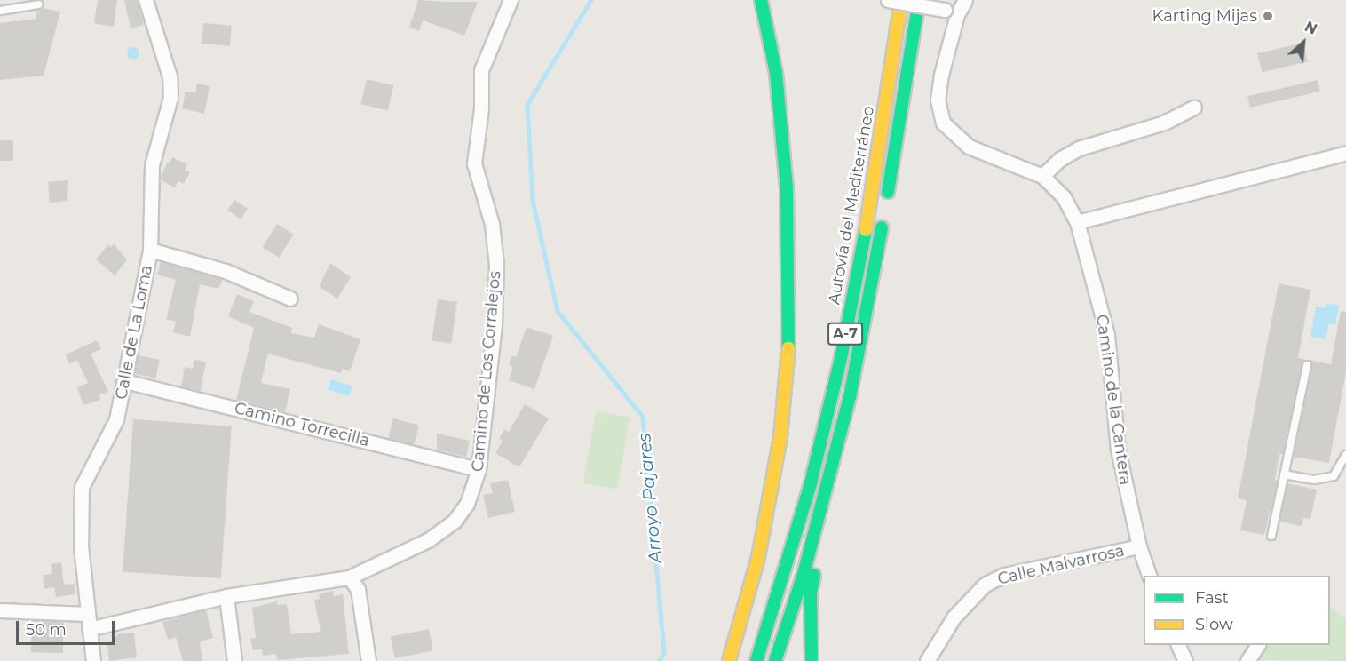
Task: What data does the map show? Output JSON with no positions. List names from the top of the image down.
{
  "streets": {
    "highway": ["Autovía del Mediterráneo", "A-7"],
    "street": [
      "Calle de La Loma",
      "Camino de Los Corralejos",
      "Camino de la Cantera",
      "Camino Torrecilla",
      "Calle Malvarrosa"
    ]
  },
  "crossings": [
    ["Calle de La Loma", "Camino de Los Corralejos"],
    ["Calle de La Loma", "Camino Torrecilla"],
    ["Camino de Los Corralejos", "Camino Torrecilla"],
    ["Camino de la Cantera", "Calle Malvarrosa"]
  ],
  "water": ["Arroyo Pajares"],
  "places": ["Karting Mijas"],
  "legend": ["Fast", "Slow"],
  "scale_bar": "50 m",
  "north": "top right"
}
